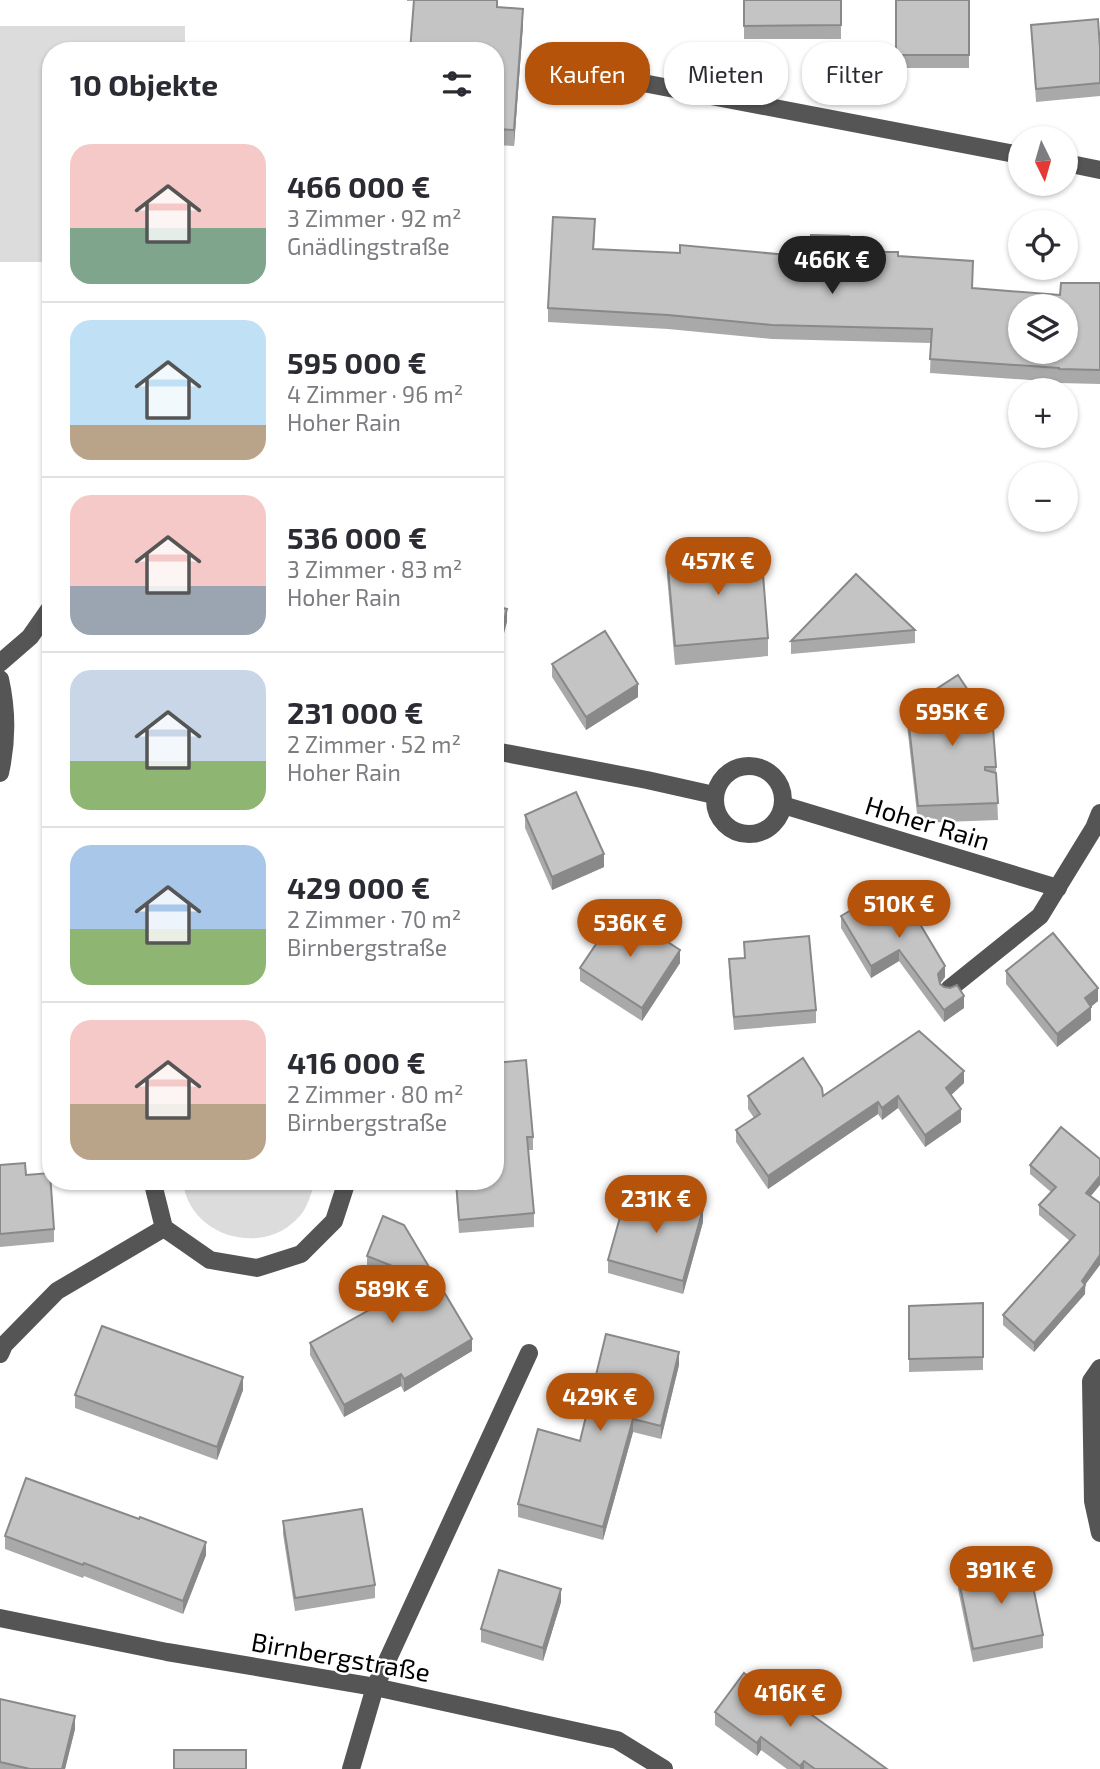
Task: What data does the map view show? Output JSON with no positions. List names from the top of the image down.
{
  "streets": {
    "street": ["Hoher Rain", "Birnbergstraße"]
  },
  "north": "bottom",
  "page": {
    "chip": ["Kaufen", "Mieten", "Filter"],
    "heading": "10 Objekte",
    "map_buttons": ["+", "−"],
    "list": [
      {
        "name": "466 000 €",
        "note": "3 Zimmer · 92 m² · Gnädlingstraße"
      },
      {
        "name": "595 000 €",
        "note": "4 Zimmer · 96 m² · Hoher Rain"
      },
      {
        "name": "536 000 €",
        "note": "3 Zimmer · 83 m² · Hoher Rain"
      },
      {
        "name": "231 000 €",
        "note": "2 Zimmer · 52 m² · Hoher Rain"
      },
      {
        "name": "429 000 €",
        "note": "2 Zimmer · 70 m² · Birnbergstraße"
      },
      {
        "name": "416 000 €",
        "note": "2 Zimmer · 80 m² · Birnbergstraße"
      }
    ],
    "price": [
      "466K €",
      "457K €",
      "595K €",
      "510K €",
      "536K €",
      "231K €",
      "589K €",
      "429K €",
      "391K €",
      "416K €"
    ]
  }
}
